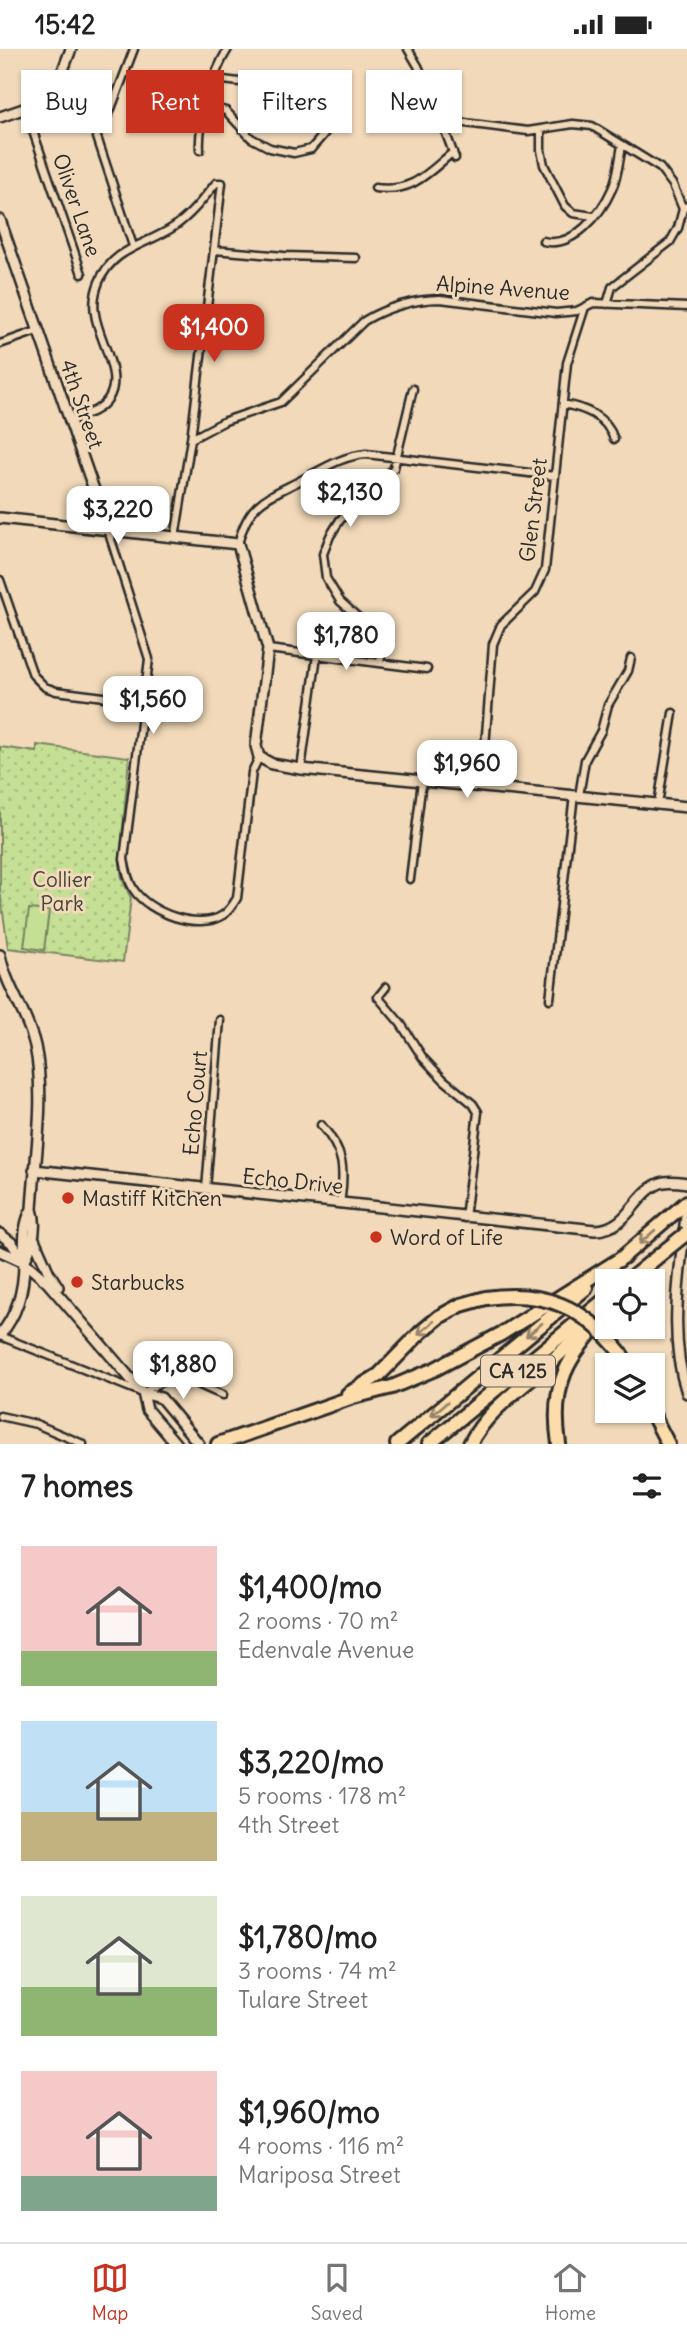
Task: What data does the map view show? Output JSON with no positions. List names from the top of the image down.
{
  "streets": {
    "highway": ["CA 125"],
    "street": [
      "Oliver Lane",
      "Alpine Avenue",
      "4th Street",
      "Glen Street",
      "Echo Court",
      "Echo Drive"
    ]
  },
  "crossings": [
    ["Alpine Avenue", "Glen Street"],
    ["Echo Court", "Echo Drive"]
  ],
  "parks": ["Collier Park"],
  "places": ["Mastiff Kitchen", "Word of Life", "Starbucks"],
  "page": {
    "status": "15:42",
    "chip": [
      "Buy",
      "Rent",
      "Filters",
      "New"
    ],
    "price": [
      "$1,400",
      "$2,130",
      "$3,220",
      "$1,780",
      "$1,560",
      "$1,960",
      "$1,880"
    ],
    "heading": "7 homes",
    "list": [
      {
        "name": "$1,400/mo",
        "note": "2 rooms · 70 m² · Edenvale Avenue"
      },
      {
        "name": "$3,220/mo",
        "note": "5 rooms · 178 m² · 4th Street"
      },
      {
        "name": "$1,780/mo",
        "note": "3 rooms · 74 m² · Tulare Street"
      },
      {
        "name": "$1,960/mo",
        "note": "4 rooms · 116 m² · Mariposa Street"
      }
    ],
    "tabs": ["Map", "Saved", "Home"]
  }
}
